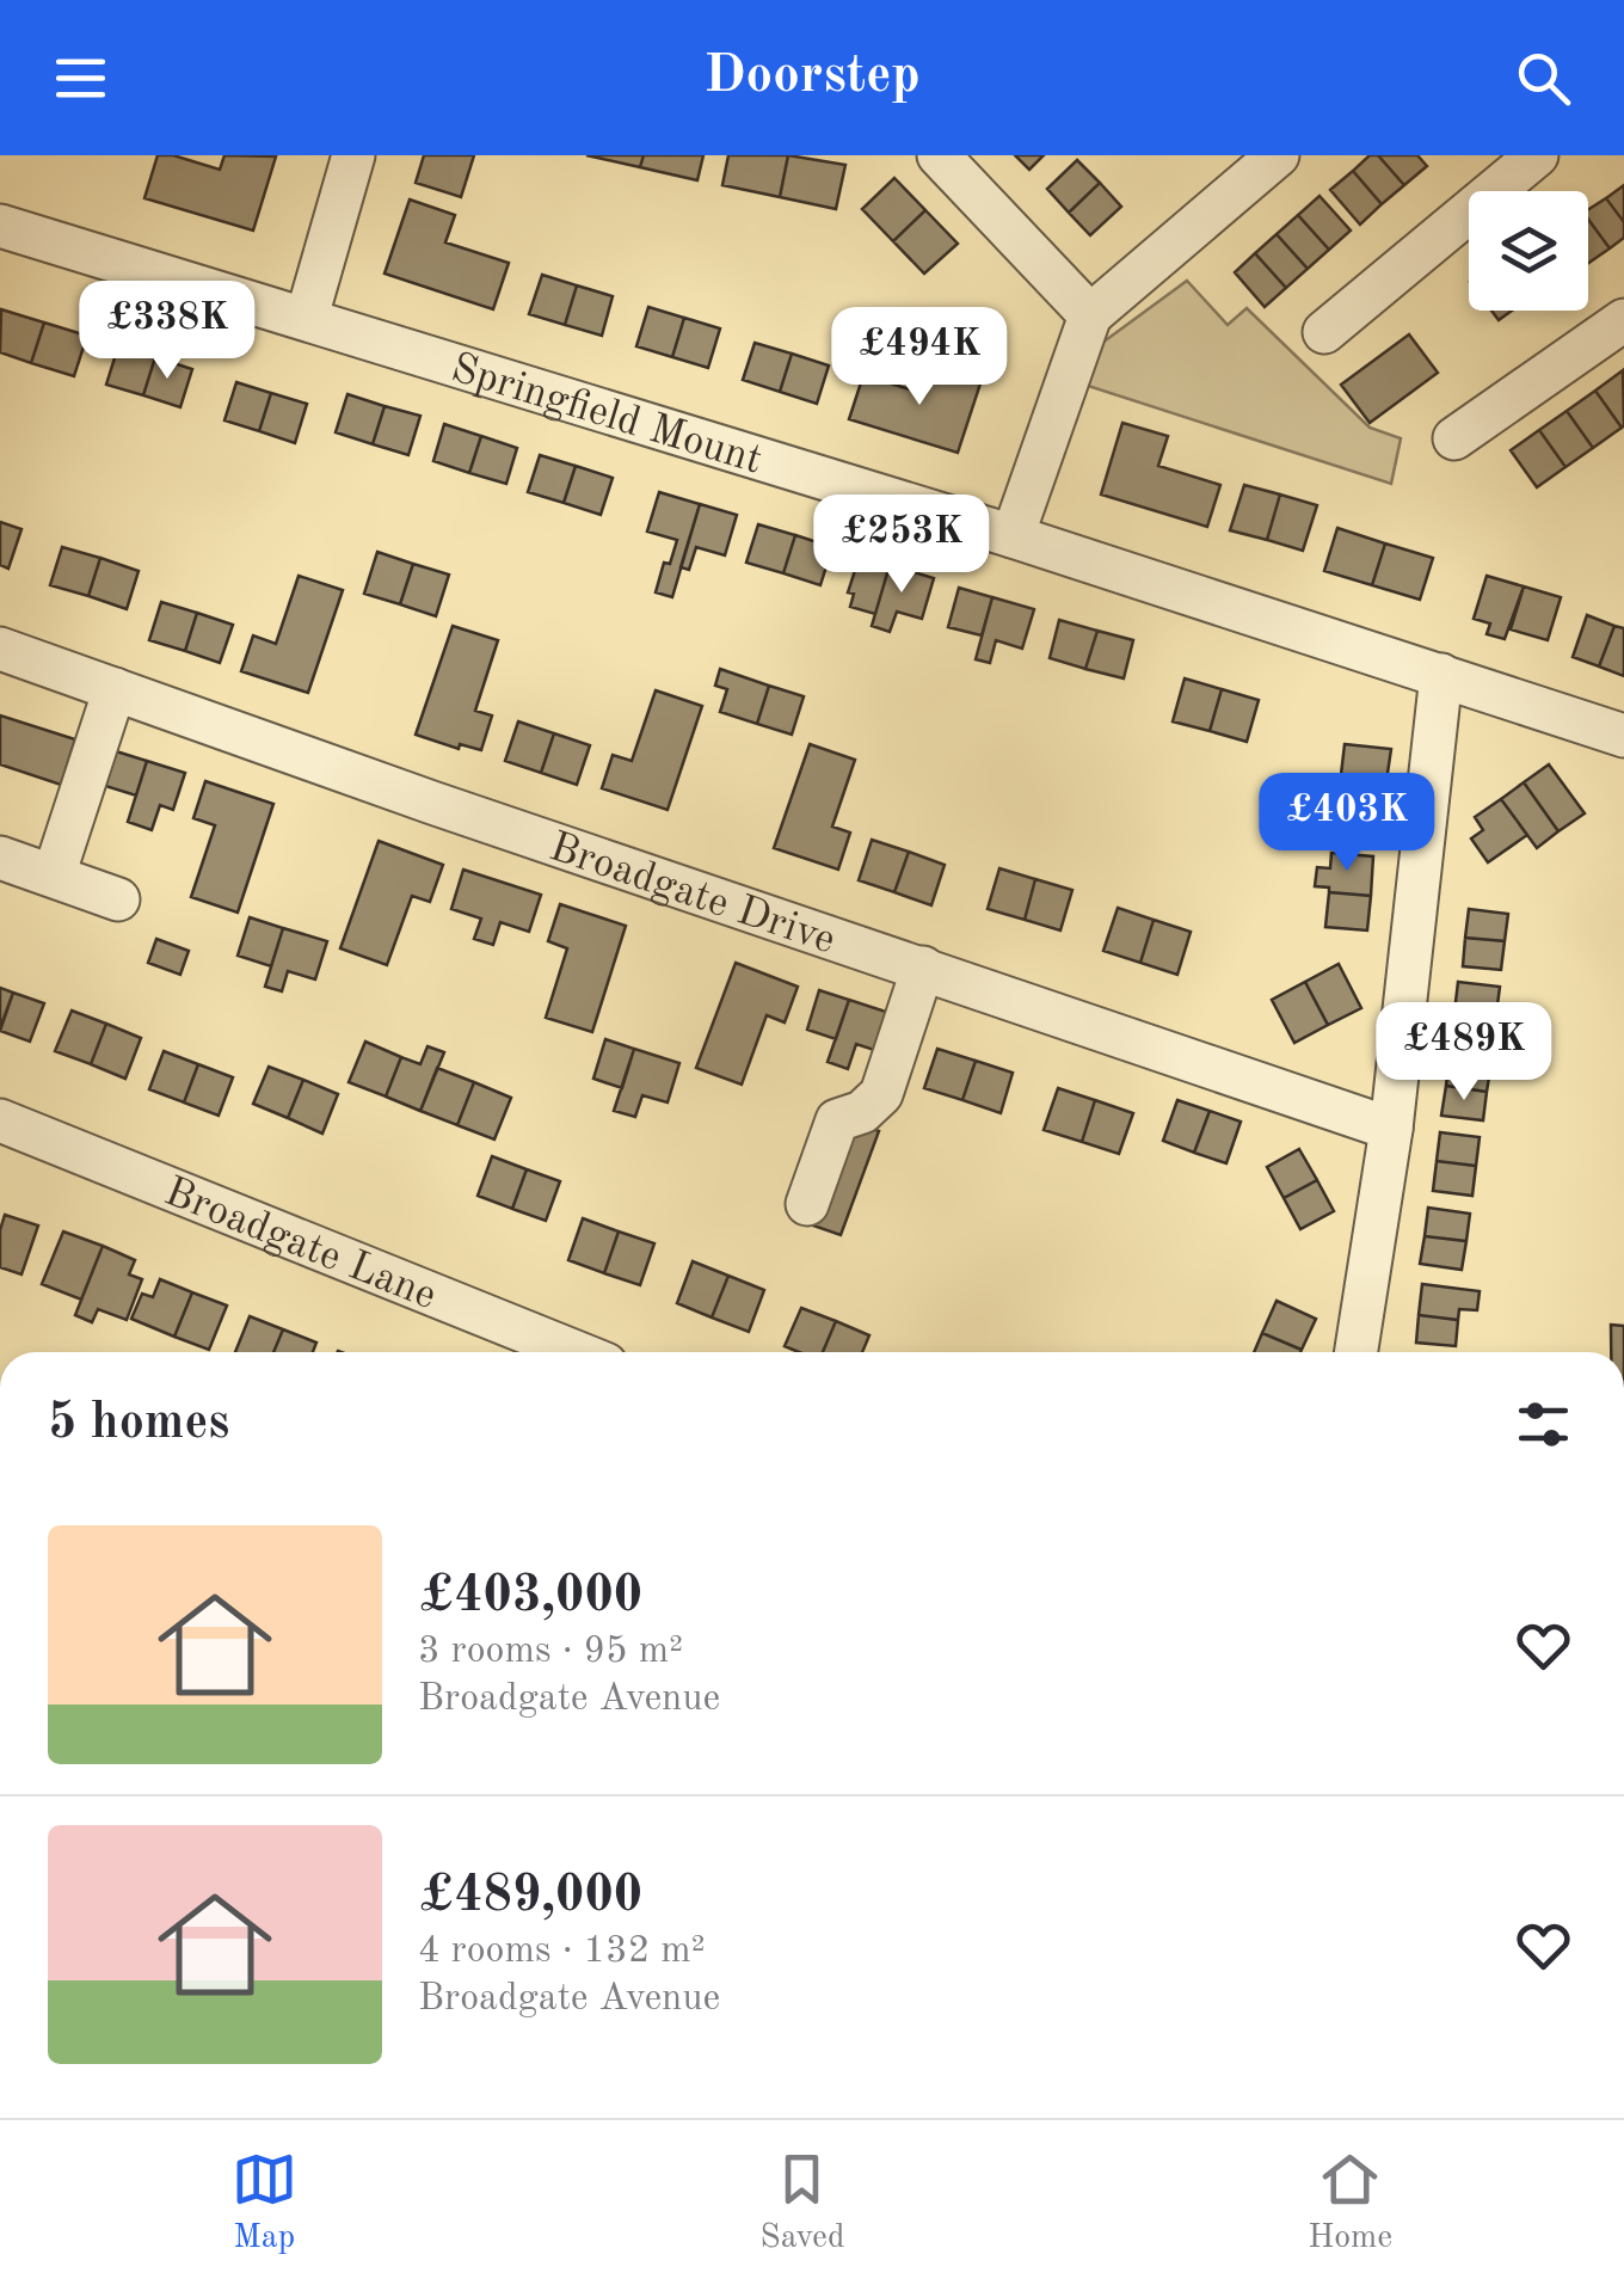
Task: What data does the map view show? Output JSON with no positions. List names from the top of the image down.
{
  "streets": {
    "street": ["Springfield Mount", "Broadgate Drive", "Broadgate Lane"]
  },
  "page": {
    "header": "Doorstep",
    "price": [
      "£338K",
      "£494K",
      "£253K",
      "£403K",
      "£489K"
    ],
    "heading": "5 homes",
    "list": [
      {
        "name": "£403,000",
        "note": "3 rooms · 95 m² · Broadgate Avenue"
      },
      {
        "name": "£489,000",
        "note": "4 rooms · 132 m² · Broadgate Avenue"
      }
    ],
    "tabs": ["Map", "Saved", "Home"]
  }
}
